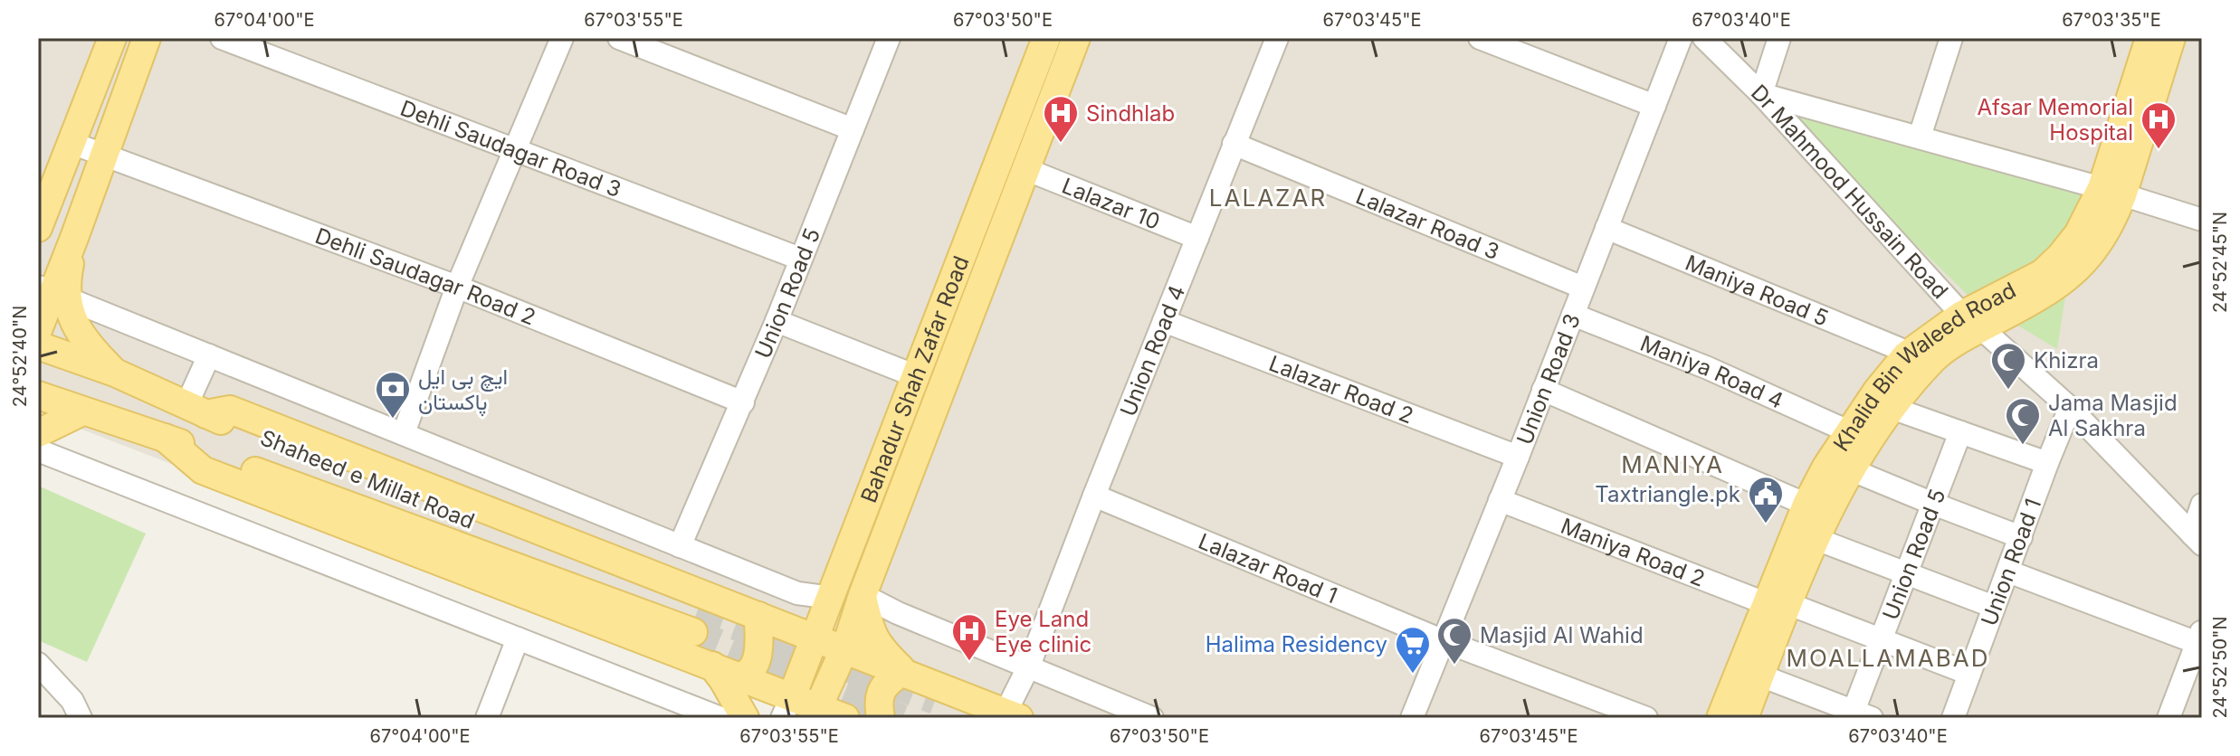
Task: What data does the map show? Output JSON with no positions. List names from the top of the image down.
{
  "streets": {
    "main road": ["Khalid Bin Waleed Road", "Bahadur Shah Zafar Road", "Shaheed e Millat Road"],
    "street": [
      "Dehli Saudagar Road 3",
      "Dr Mahmood Hussain Road",
      "Lalazar 10",
      "Lalazar Road 3",
      "Dehli Saudagar Road 2",
      "Maniya Road 5",
      "Union Road 5",
      "Union Road 4",
      "Maniya Road 4",
      "Union Road 3",
      "Lalazar Road 2",
      "Maniya Road 2",
      "Union Road 1",
      "Lalazar Road 1"
    ]
  },
  "crossings": [
    ["Dehli Saudagar Road 3", "Union Road 5"],
    ["Dr Mahmood Hussain Road", "Khalid Bin Waleed Road"],
    ["Dr Mahmood Hussain Road", "Union Road 1"],
    ["Lalazar 10", "Union Road 4"],
    ["Lalazar 10", "Bahadur Shah Zafar Road"],
    ["Lalazar Road 3", "Union Road 4"],
    ["Lalazar Road 3", "Union Road 3"],
    ["Dehli Saudagar Road 2", "Union Road 5"],
    ["Maniya Road 5", "Khalid Bin Waleed Road"],
    ["Maniya Road 5", "Union Road 3"],
    ["Union Road 5", "Maniya Road 2"],
    ["Union Road 4", "Lalazar Road 2"],
    ["Union Road 4", "Lalazar Road 1"],
    ["Khalid Bin Waleed Road", "Maniya Road 4"],
    ["Khalid Bin Waleed Road", "Maniya Road 2"],
    ["Maniya Road 4", "Union Road 3"],
    ["Union Road 3", "Lalazar Road 2"],
    ["Union Road 3", "Maniya Road 2"],
    ["Union Road 3", "Lalazar Road 1"],
    ["Maniya Road 2", "Union Road 1"]
  ],
  "districts": ["LALAZAR", "MANIYA", "MOALLAMABAD"],
  "places": {
    "hospital": ["Sindhlab", "Afsar Memorial Hospital", "Eye Land Eye clinic"],
    "mosque": ["Khizra", "Jama Masjid Al Sakhra", "Masjid Al Wahid"],
    "bank": ["ایچ بی ایل پاکستان"],
    "public building": ["Taxtriangle.pk"],
    "supermarket": ["Halima Residency"]
  },
  "coordinates": [
    "67°04'00\"E",
    "67°03'55\"E",
    "67°03'50\"E",
    "67°03'45\"E",
    "67°03'40\"E",
    "67°03'35\"E",
    "24°52'45\"N",
    "24°52'40\"N",
    "24°52'50\"N"
  ]
}
